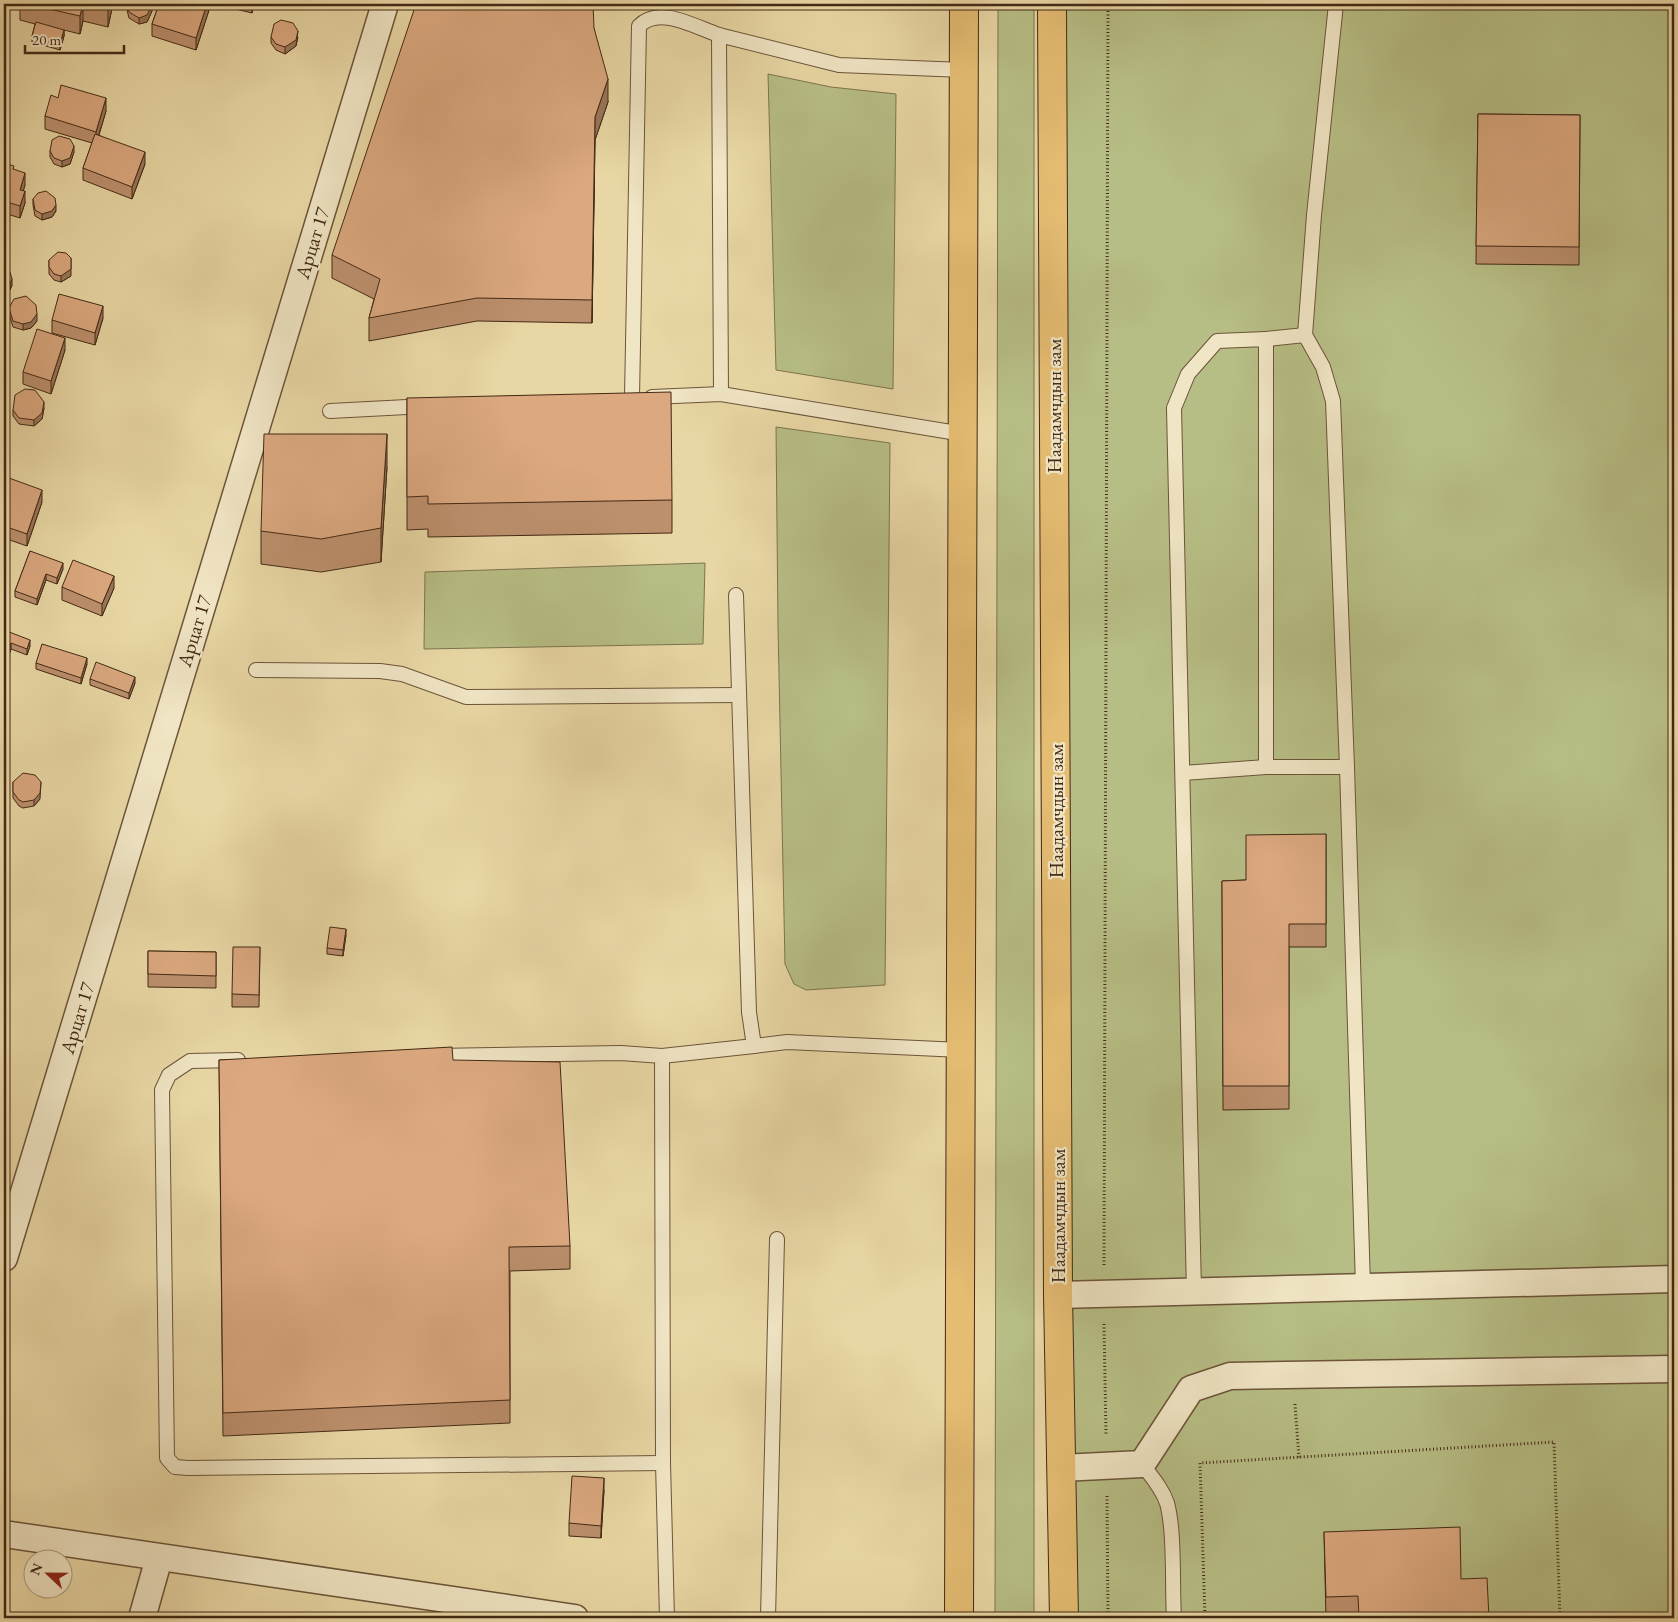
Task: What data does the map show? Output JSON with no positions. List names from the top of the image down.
{
  "streets": {
    "highway": ["Наадамчдын зам"],
    "street": ["Арцат 17"]
  },
  "scale_bar": "20 m",
  "north": "left"
}
